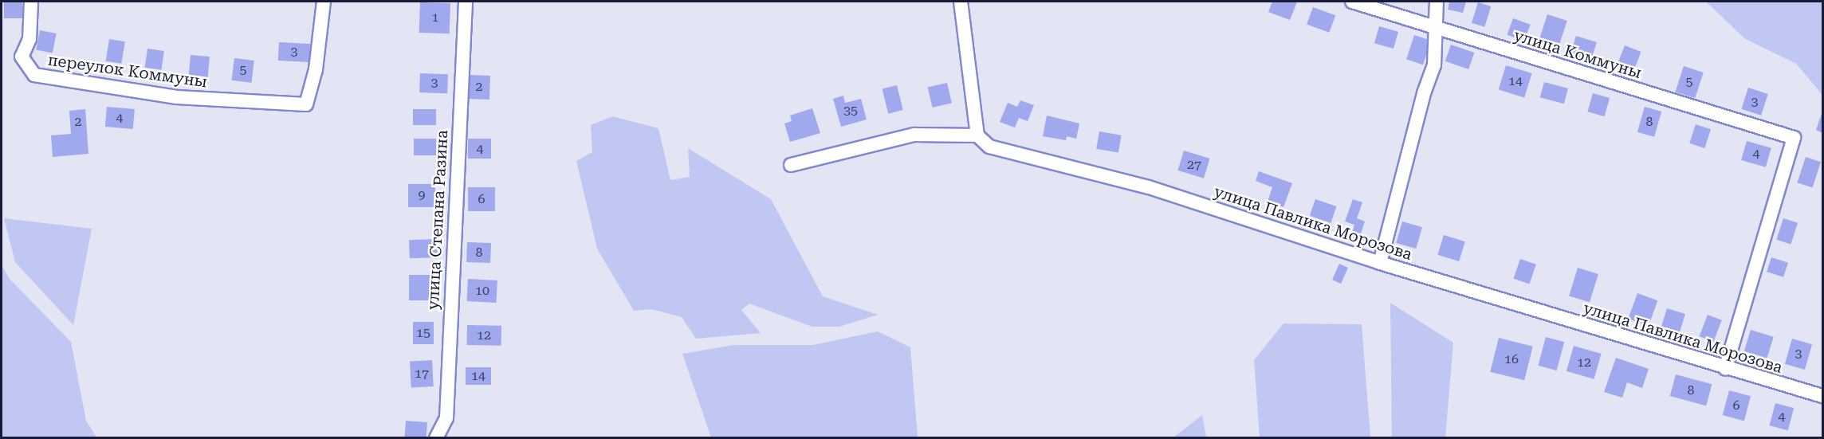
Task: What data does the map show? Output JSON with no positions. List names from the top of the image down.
{
  "streets": {
    "street": [
      "улица Коммуны",
      "переулок Коммуны",
      "улица Степана Разина",
      "улица Павлика Морозова"
    ]
  },
  "crossings": [
    ["улица Коммуны", "улица Павлика Морозова"]
  ],
  "house_numbers": [
    "1",
    "3",
    "5",
    "14",
    "5",
    "3",
    "2",
    "3",
    "35",
    "4",
    "2",
    "8",
    "4",
    "4",
    "27",
    "9",
    "6",
    "8",
    "10",
    "15",
    "12",
    "3",
    "16",
    "12",
    "17",
    "14",
    "8",
    "6",
    "4"
  ]
}
